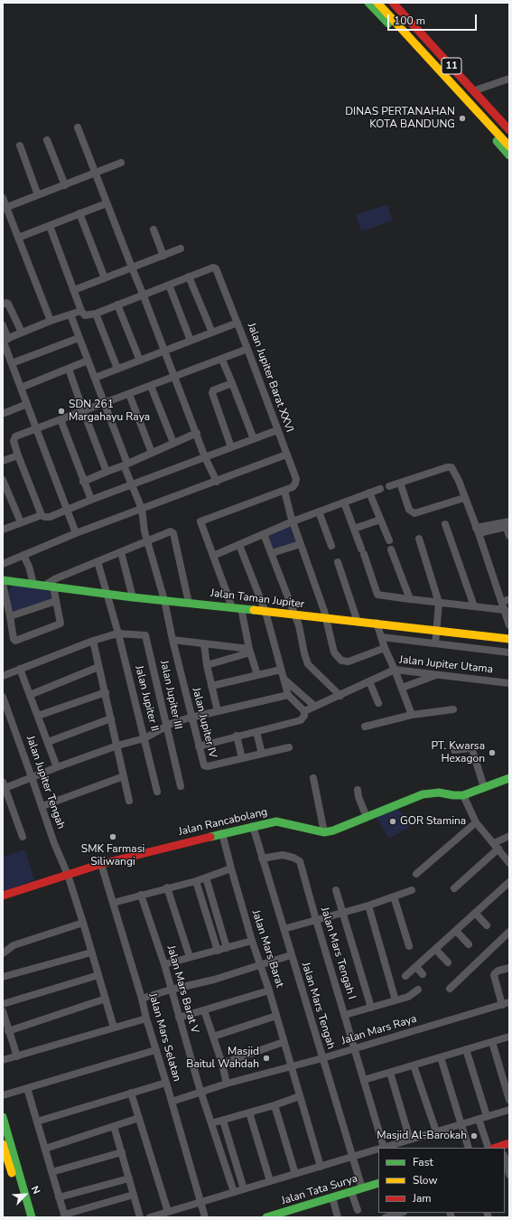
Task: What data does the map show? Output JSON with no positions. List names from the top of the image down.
{
  "streets": {
    "main road": [
      "11",
      "Jalan Taman Jupiter",
      "Jalan Rancabolang",
      "Jalan Tata Surya"
    ],
    "street": [
      "Jalan Jupiter Barat XXVI",
      "Jalan Jupiter Utama",
      "Jalan Jupiter III",
      "Jalan Jupiter II",
      "Jalan Jupiter IV",
      "Jalan Jupiter Tengah",
      "Jalan Mars Barat",
      "Jalan Mars Tengah I",
      "Jalan Mars Barat V",
      "Jalan Mars Tengah",
      "Jalan Mars Raya",
      "Jalan Mars Selatan"
    ]
  },
  "crossings": [
    ["Jalan Taman Jupiter", "Jalan Jupiter II"],
    ["Jalan Taman Jupiter", "Jalan Jupiter IV"],
    ["Jalan Jupiter Utama", "Jalan Jupiter IV"],
    ["Jalan Jupiter III", "Jalan Jupiter II"],
    ["Jalan Jupiter Tengah", "Jalan Rancabolang"],
    ["Jalan Rancabolang", "Jalan Mars Barat"],
    ["Jalan Rancabolang", "Jalan Mars Tengah"],
    ["Jalan Rancabolang", "Jalan Mars Selatan"],
    ["Jalan Mars Barat", "Jalan Mars Raya"],
    ["Jalan Mars Tengah I", "Jalan Mars Tengah"],
    ["Jalan Mars Tengah I", "Jalan Mars Raya"],
    ["Jalan Mars Barat V", "Jalan Mars Raya"],
    ["Jalan Mars Tengah", "Jalan Mars Raya"],
    ["Jalan Mars Tengah", "Jalan Tata Surya"],
    ["Jalan Mars Raya", "Jalan Mars Selatan"]
  ],
  "places": [
    "DINAS PERTANAHAN KOTA BANDUNG",
    "SDN 261 Margahayu Raya",
    "PT. Kwarsa Hexagon",
    "GOR Stamina",
    "SMK Farmasi Siliwangi",
    "Masjid Baitul Wahdah",
    "Masjid Al-Barokah"
  ],
  "legend": ["Fast", "Slow", "Jam"],
  "scale_bar": "100 m",
  "north": "top right"
}
